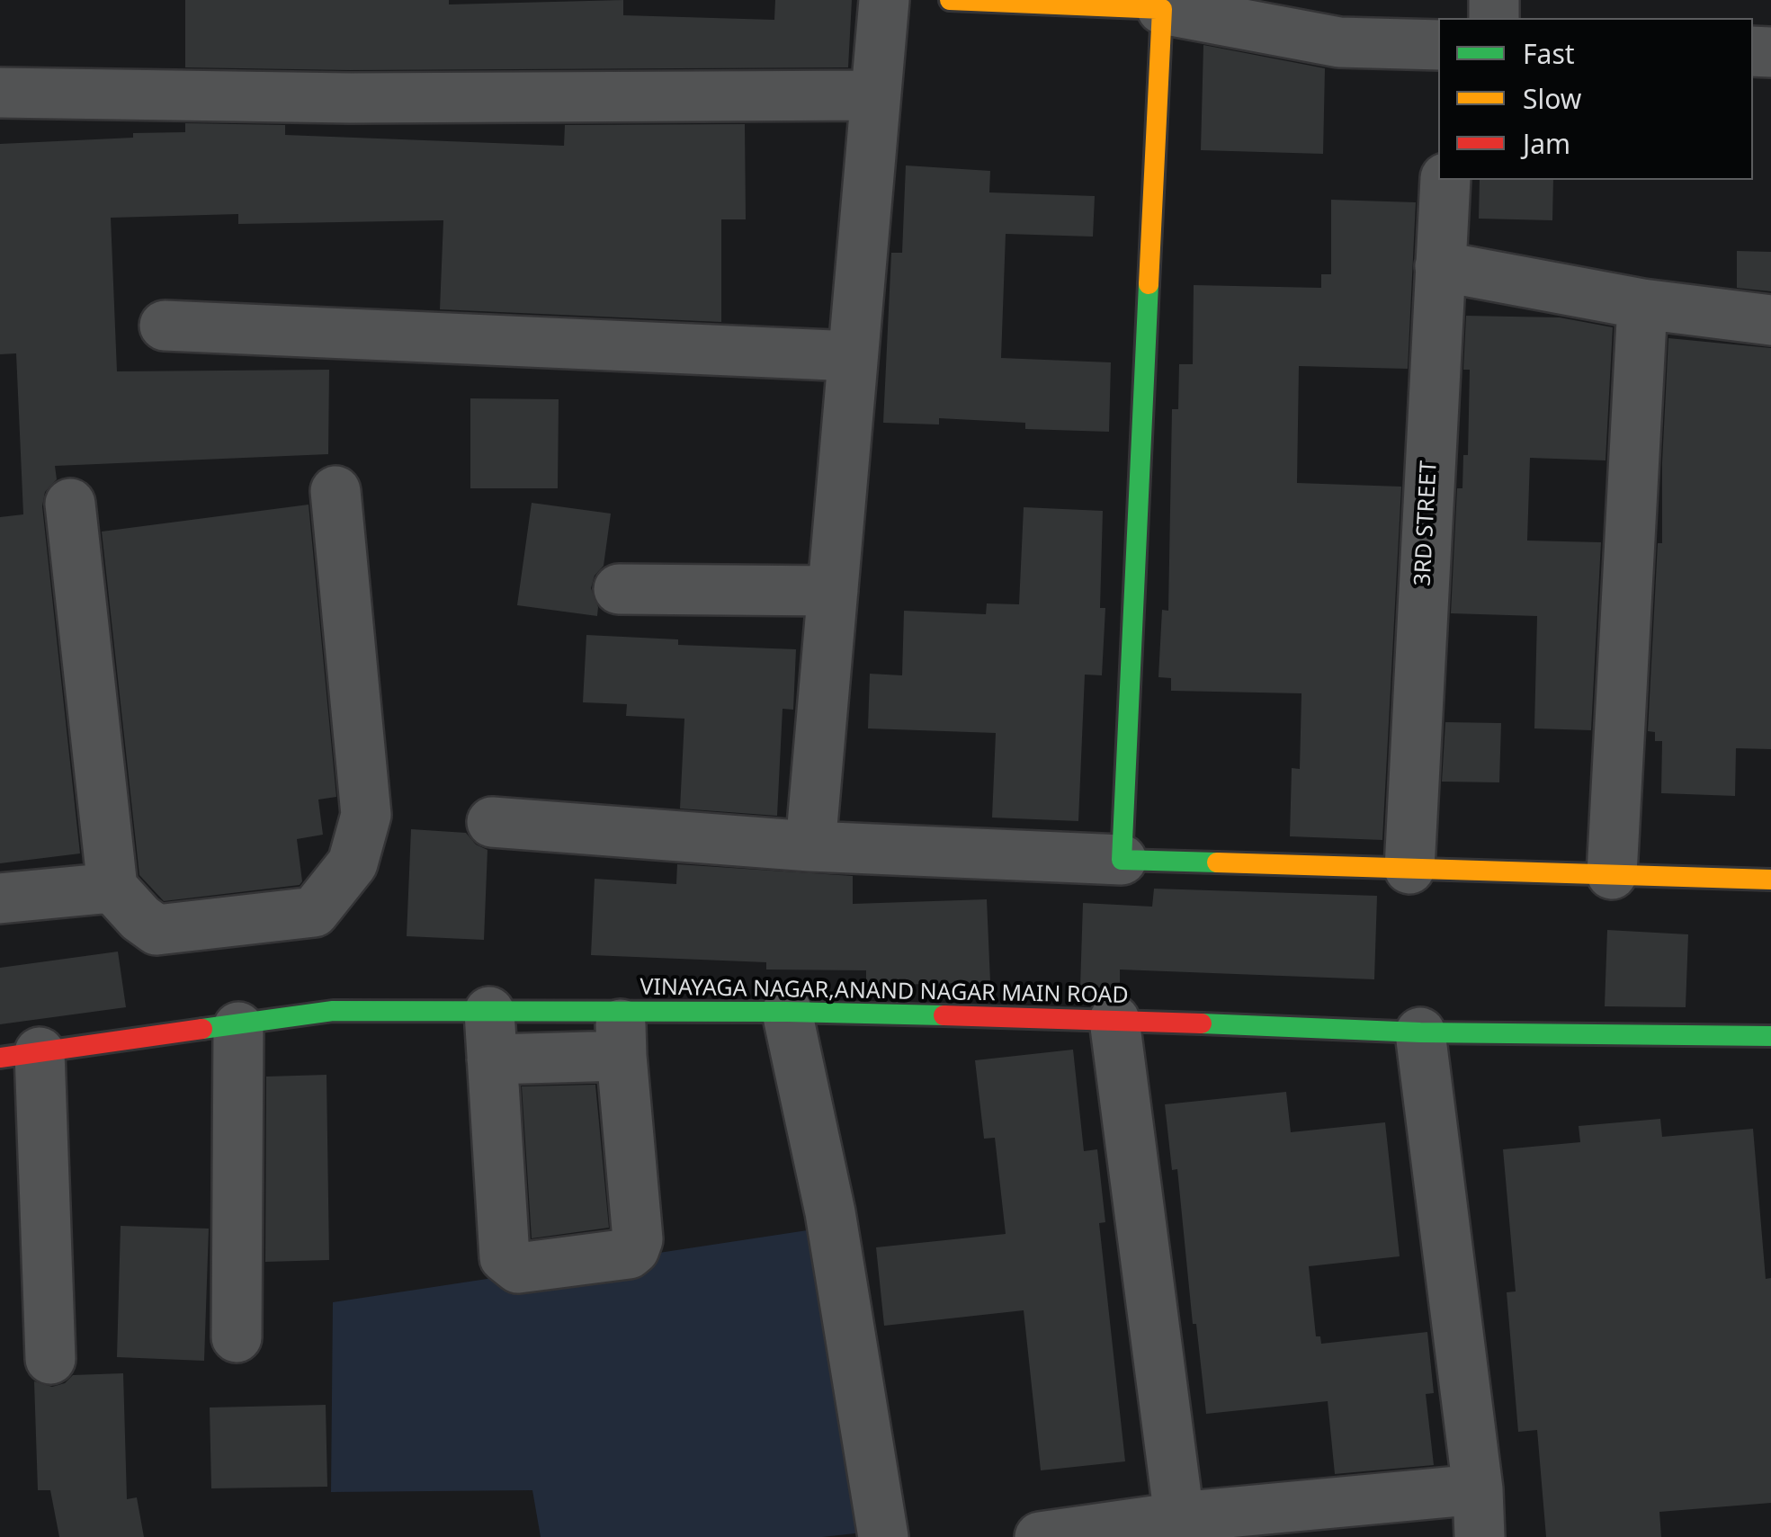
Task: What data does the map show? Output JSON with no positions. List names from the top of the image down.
{
  "streets": {
    "street": ["3RD STREET", "VINAYAGA NAGAR,ANAND NAGAR MAIN ROAD"]
  },
  "legend": ["Fast", "Slow", "Jam"]
}
